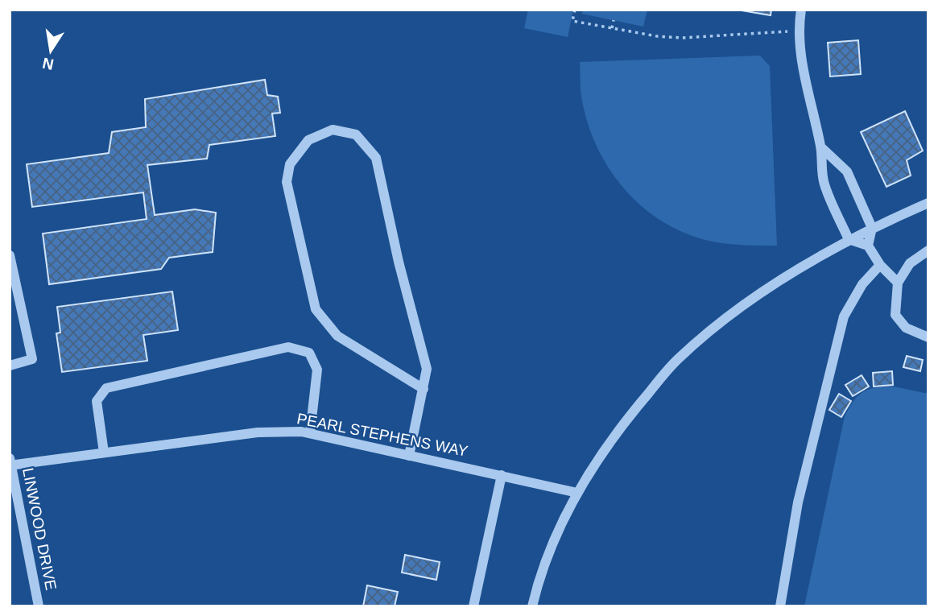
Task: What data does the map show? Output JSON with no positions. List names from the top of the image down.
{
  "streets": {
    "street": ["PEARL STEPHENS WAY", "LINWOOD DRIVE"]
  },
  "crossings": [
    ["PEARL STEPHENS WAY", "LINWOOD DRIVE"]
  ],
  "north": "bottom"
}
